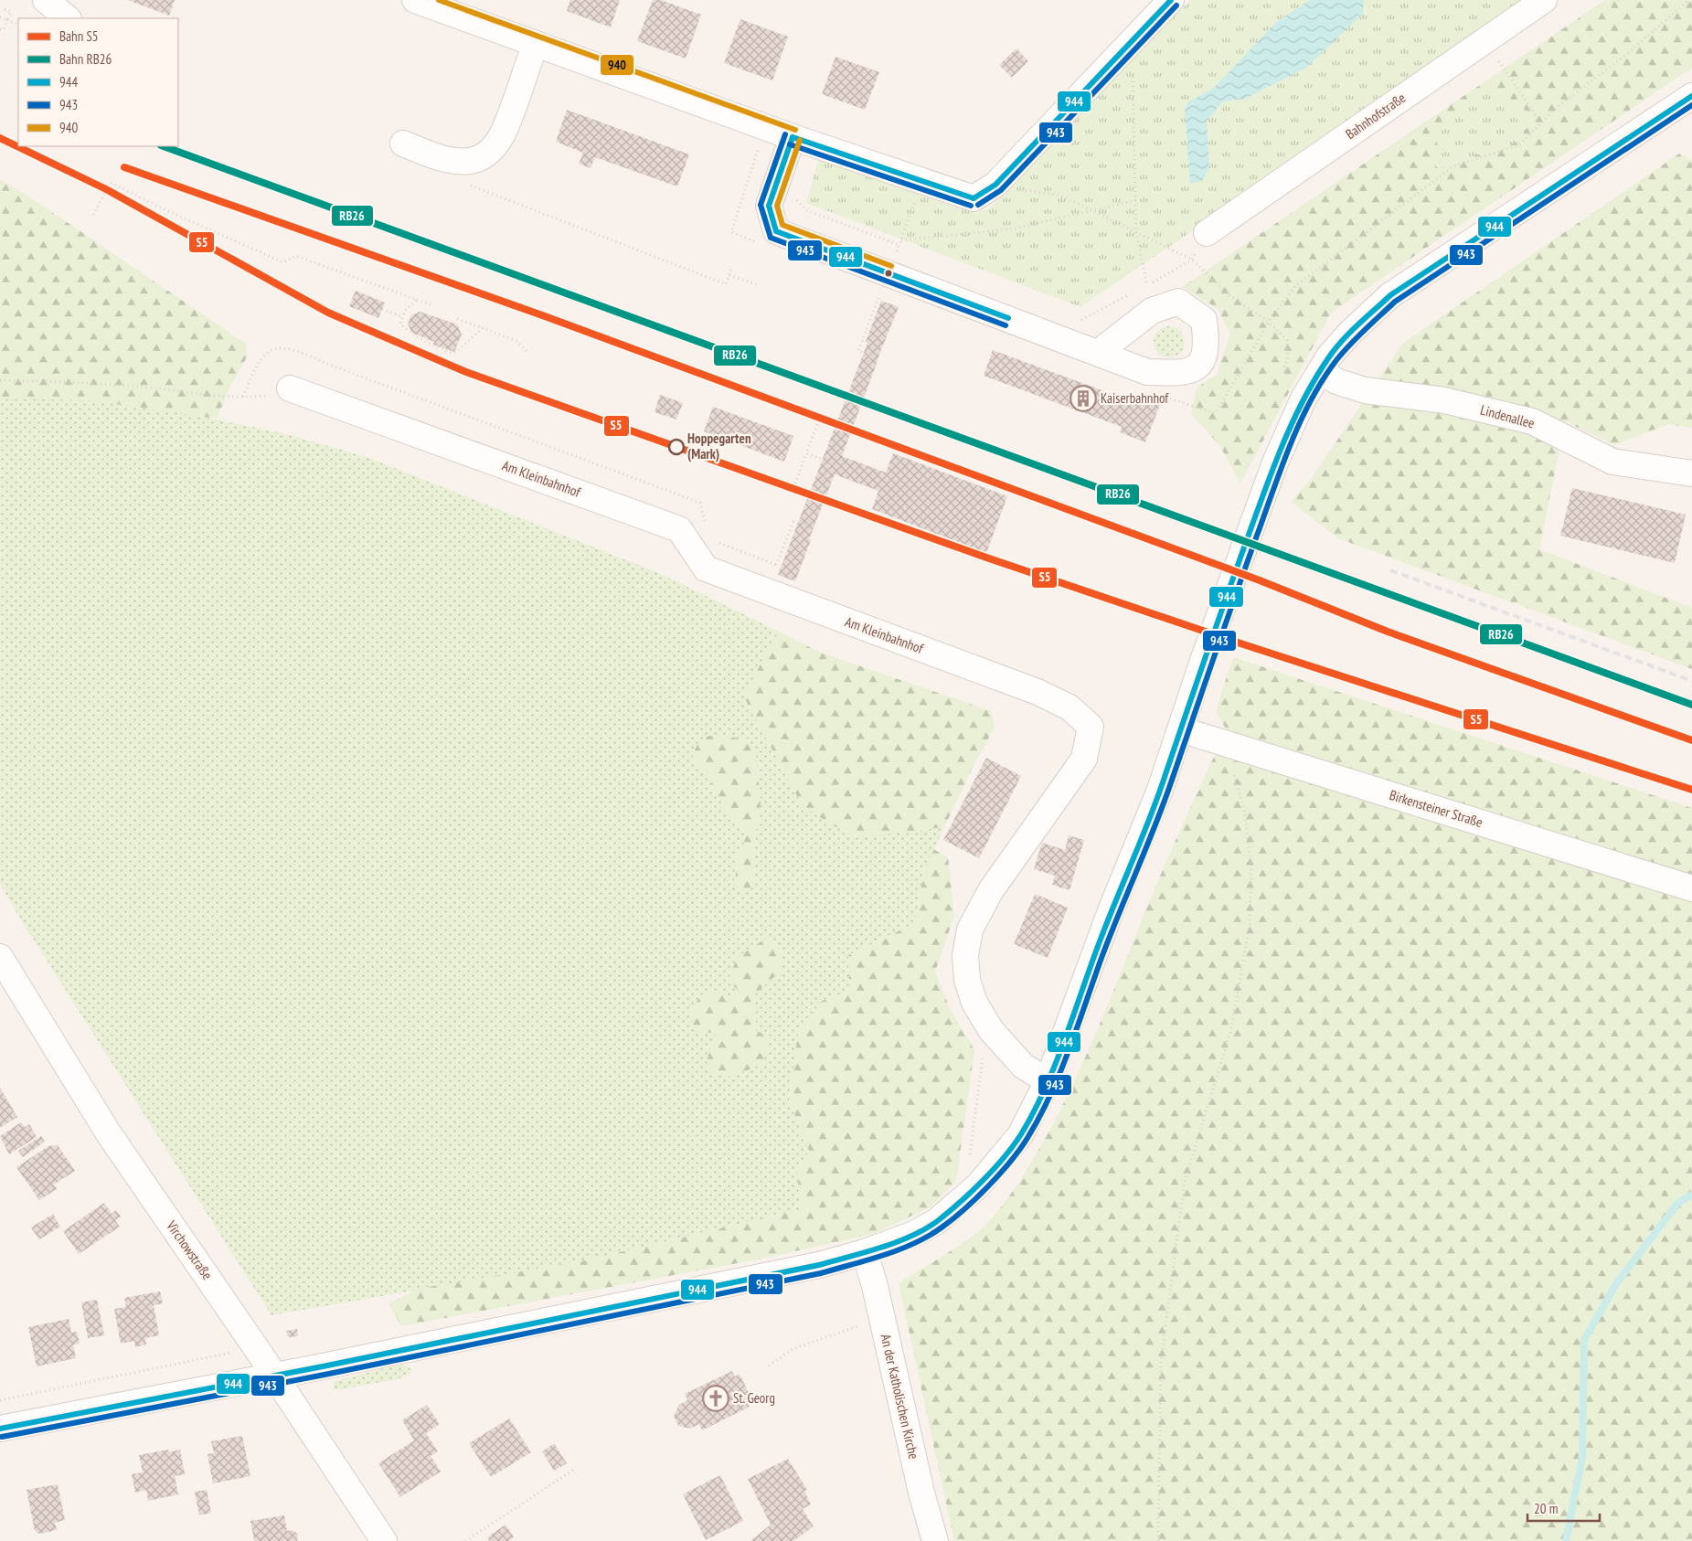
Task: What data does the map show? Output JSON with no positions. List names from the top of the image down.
{
  "streets": {
    "street": [
      "Bahnhofstraße",
      "Lindenallee",
      "Am Kleinbahnhof",
      "Birkensteiner Straße",
      "Virchowstraße",
      "An der Katholischen Kirche"
    ]
  },
  "places": {
    "building": ["Kaiserbahnhof"],
    "other": ["Hoppegarten (Mark)"],
    "church": ["St. Georg"]
  },
  "lines": [
    "transit line 944",
    "transit line 940",
    "transit line 943",
    "rail line S5",
    "rail line RB26"
  ],
  "legend": [
    "Bahn S5",
    "Bahn RB26",
    "944",
    "943",
    "940"
  ],
  "scale_bar": "20 m"
}
